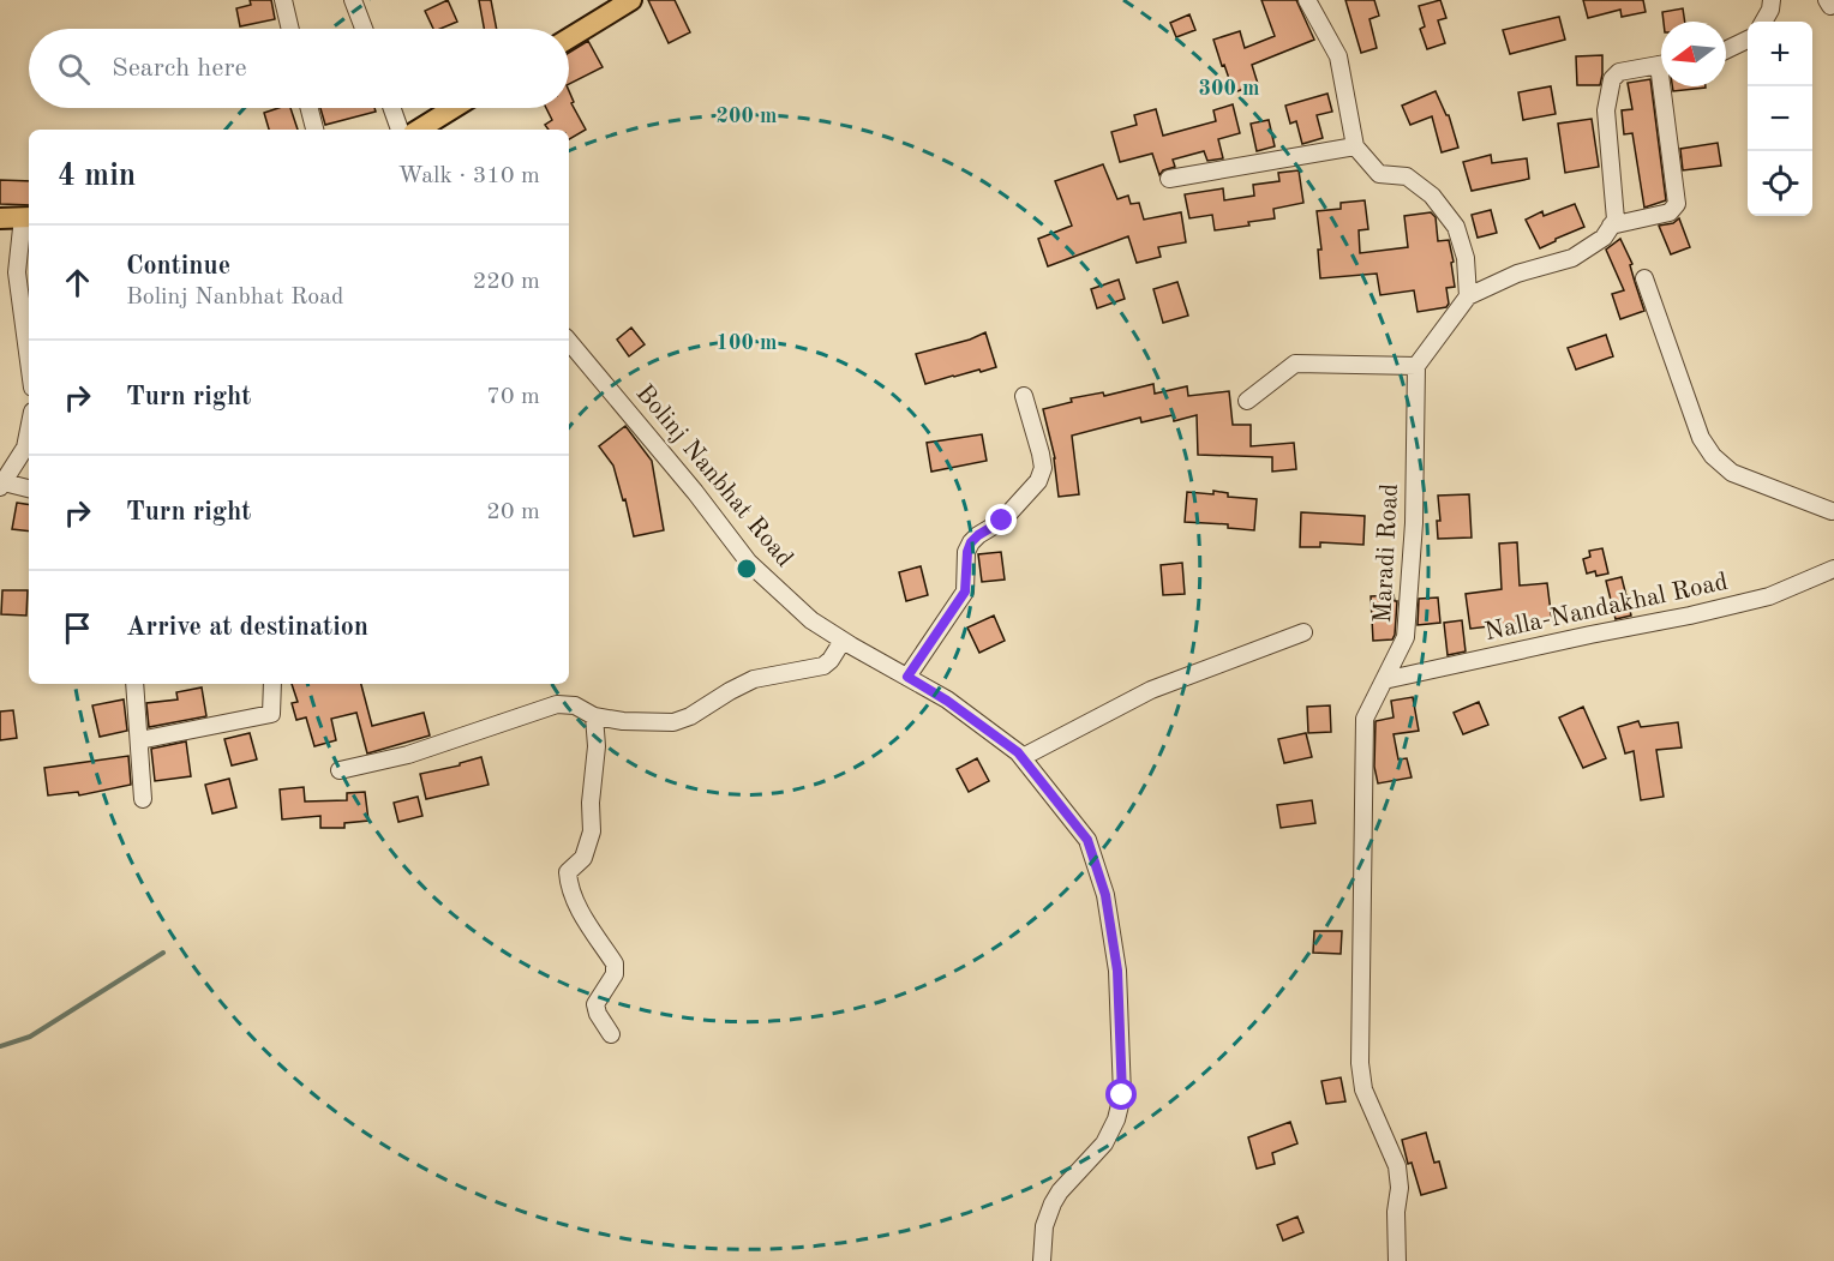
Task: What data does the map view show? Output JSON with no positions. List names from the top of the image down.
{
  "streets": {
    "street": ["Bolinj Nanbhat Road", "Maradi Road", "Nalla-Nandakhal Road"]
  },
  "crossings": [
    ["Maradi Road", "Nalla-Nandakhal Road"]
  ],
  "north": "left",
  "page": {
    "map_buttons": ["+", "−"],
    "search": "Search here",
    "heading": ["4 min", "Walk · 310 m"],
    "list": [
      ["Continue", "Bolinj Nanbhat Road", "220 m"],
      ["Turn right", "70 m"],
      ["Turn right", "20 m"],
      "Arrive at destination"
    ]
  },
  "rings": ["300 m", "200 m", "100 m"]
}
